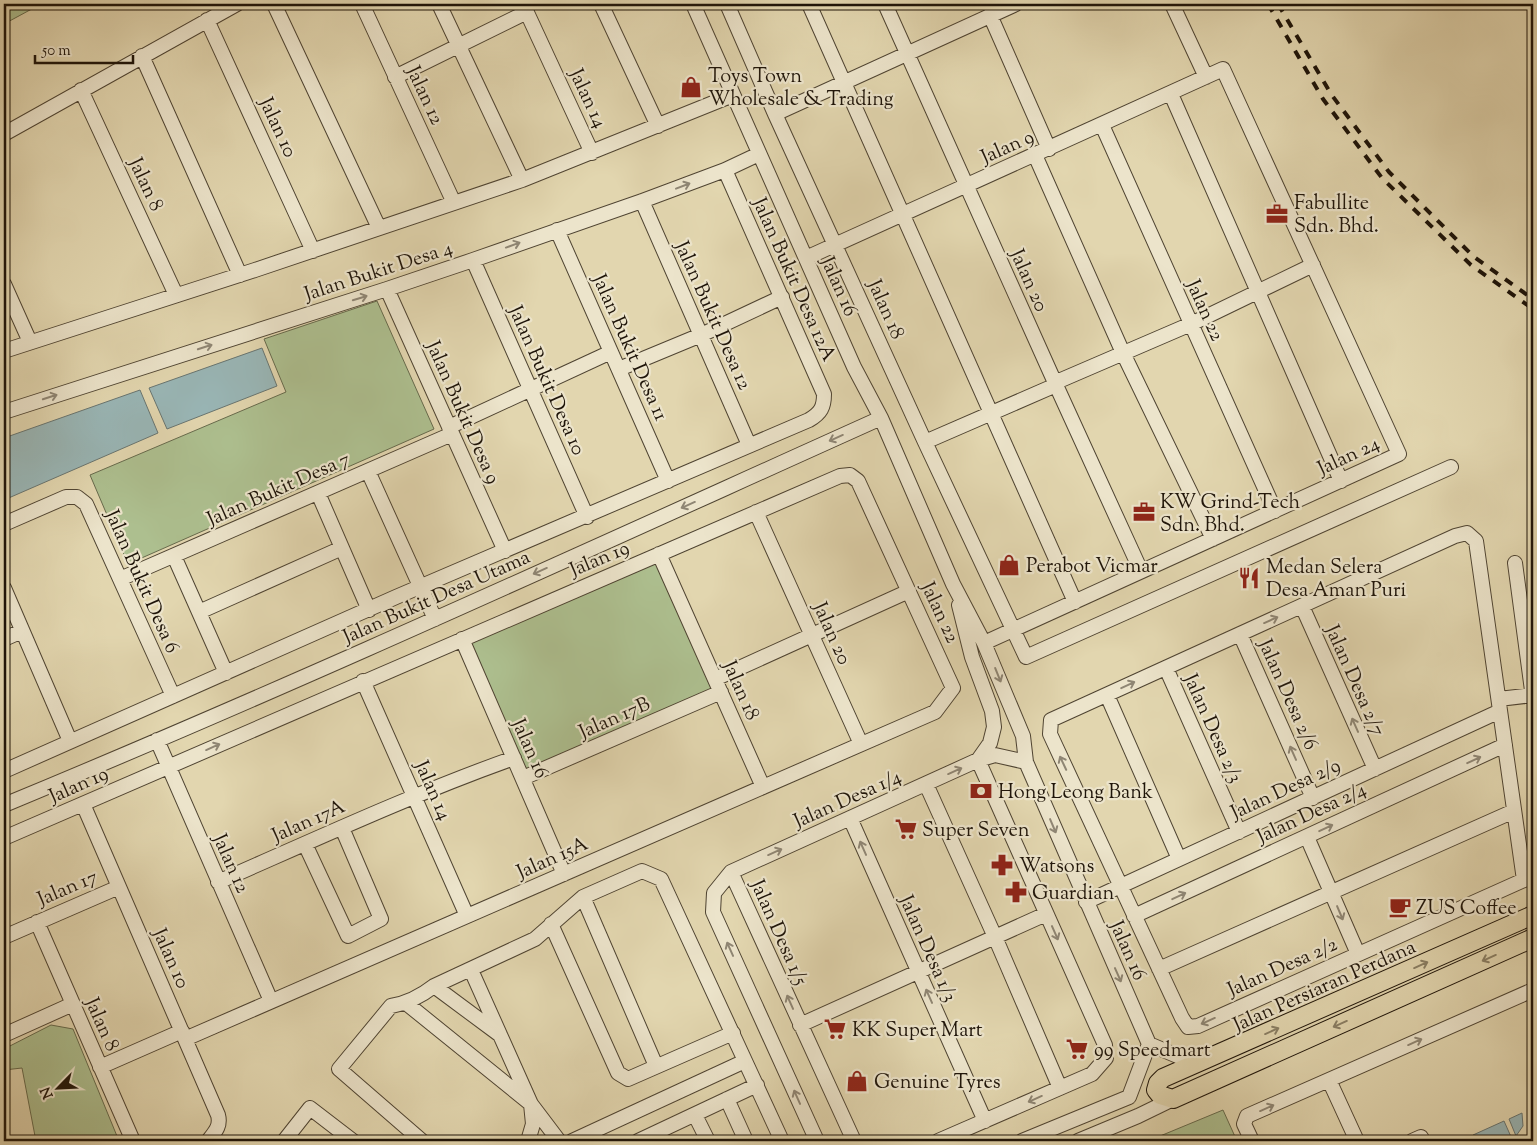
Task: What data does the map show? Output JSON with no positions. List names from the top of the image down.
{
  "streets": {
    "main road": ["Jalan Persiaran Perdana"],
    "street": [
      "Jalan 12",
      "Jalan 14",
      "Jalan 10",
      "Jalan 9",
      "Jalan 8",
      "Jalan Bukit Desa 4",
      "Jalan Bukit Desa 12A",
      "Jalan 20",
      "Jalan 16",
      "Jalan 18",
      "Jalan 22",
      "Jalan Bukit Desa 12",
      "Jalan Bukit Desa 11",
      "Jalan Bukit Desa 10",
      "Jalan Bukit Desa 9",
      "Jalan 24",
      "Jalan Bukit Desa 7",
      "Jalan 19",
      "Jalan Bukit Desa 6",
      "Jalan Bukit Desa Utama",
      "Jalan Desa 2/7",
      "Jalan Desa 2/6",
      "Jalan 17B",
      "Jalan Desa 2/3",
      "Jalan Desa 2/9",
      "Jalan Desa 1/4",
      "Jalan Desa 2/4",
      "Jalan 17A",
      "Jalan 15A",
      "Jalan 17",
      "Jalan Desa 1/5",
      "Jalan Desa 1/3",
      "Jalan Desa 2/2"
    ]
  },
  "crossings": [
    ["Jalan 12", "Jalan 19"],
    ["Jalan 12", "Jalan Bukit Desa Utama"],
    ["Jalan 12", "Jalan 17A"],
    ["Jalan 12", "Jalan 15A"],
    ["Jalan 14", "Jalan 16"],
    ["Jalan 14", "Jalan 19"],
    ["Jalan 14", "Jalan 17A"],
    ["Jalan 14", "Jalan 15A"],
    ["Jalan 10", "Jalan 19"],
    ["Jalan 10", "Jalan 15A"],
    ["Jalan 10", "Jalan 17"],
    ["Jalan 9", "Jalan 20"],
    ["Jalan 9", "Jalan 16"],
    ["Jalan 9", "Jalan 18"],
    ["Jalan 9", "Jalan 22"],
    ["Jalan 9", "Jalan 24"],
    ["Jalan 8", "Jalan 15A"],
    ["Jalan 8", "Jalan 17"],
    ["Jalan Bukit Desa 4", "Jalan Bukit Desa 12A"],
    ["Jalan Bukit Desa 4", "Jalan 16"],
    ["Jalan Bukit Desa 4", "Jalan Bukit Desa 12"],
    ["Jalan Bukit Desa 4", "Jalan Bukit Desa 11"],
    ["Jalan Bukit Desa 4", "Jalan Bukit Desa 10"],
    ["Jalan Bukit Desa 4", "Jalan Bukit Desa 9"],
    ["Jalan Bukit Desa 12A", "Jalan Bukit Desa Utama"],
    ["Jalan 20", "Jalan 24"],
    ["Jalan 20", "Jalan 19"],
    ["Jalan 20", "Jalan 17B"],
    ["Jalan 20", "Jalan 15A"],
    ["Jalan 16", "Jalan 24"],
    ["Jalan 16", "Jalan 19"],
    ["Jalan 16", "Jalan Bukit Desa Utama"],
    ["Jalan 16", "Jalan 17B"],
    ["Jalan 16", "Jalan Desa 2/9"],
    ["Jalan 16", "Jalan Desa 1/4"],
    ["Jalan 16", "Jalan 17A"],
    ["Jalan 16", "Jalan 15A"],
    ["Jalan 18", "Jalan 24"],
    ["Jalan 18", "Jalan 19"],
    ["Jalan 18", "Jalan 17B"],
    ["Jalan 18", "Jalan 15A"],
    ["Jalan 22", "Jalan 24"],
    ["Jalan 22", "Jalan 19"],
    ["Jalan 22", "Jalan 17B"],
    ["Jalan 22", "Jalan 15A"],
    ["Jalan Bukit Desa 12", "Jalan Bukit Desa Utama"],
    ["Jalan Bukit Desa 11", "Jalan Bukit Desa 7"],
    ["Jalan Bukit Desa 11", "Jalan Bukit Desa Utama"],
    ["Jalan Bukit Desa 10", "Jalan Bukit Desa 7"],
    ["Jalan Bukit Desa 10", "Jalan Bukit Desa Utama"],
    ["Jalan Bukit Desa 9", "Jalan Bukit Desa 7"],
    ["Jalan Bukit Desa 9", "Jalan Bukit Desa Utama"],
    ["Jalan Bukit Desa 7", "Jalan Bukit Desa 6"],
    ["Jalan Bukit Desa 6", "Jalan Bukit Desa Utama"],
    ["Jalan Desa 2/7", "Jalan Desa 2/9"],
    ["Jalan Desa 2/6", "Jalan Desa 2/9"],
    ["Jalan Desa 2/3", "Jalan Desa 2/9"],
    ["Jalan Desa 2/9", "Jalan Desa 2/2"],
    ["Jalan Desa 1/4", "Jalan Desa 1/5"],
    ["Jalan Desa 1/4", "Jalan Desa 1/3"],
    ["Jalan Desa 2/4", "Jalan Desa 2/2"]
  ],
  "one_way": ["Jalan Desa 2/7", "Jalan Desa 2/6", "Jalan Desa 1/4"],
  "places": {
    "shop": ["Toys Town Wholesale & Trading", "Perabot Vicmar", "Genuine Tyres"],
    "office": ["Fabullite Sdn. Bhd.", "KW Grind-Tech Sdn. Bhd."],
    "restaurant": ["Medan Selera Desa Aman Puri"],
    "bank": ["Hong Leong Bank"],
    "supermarket": ["Super Seven", "KK Super Mart", "99 Speedmart"],
    "pharmacy": ["Watsons", "Guardian"],
    "cafe": ["ZUS Coffee"]
  },
  "scale_bar": "50 m",
  "north": "bottom left"
}
